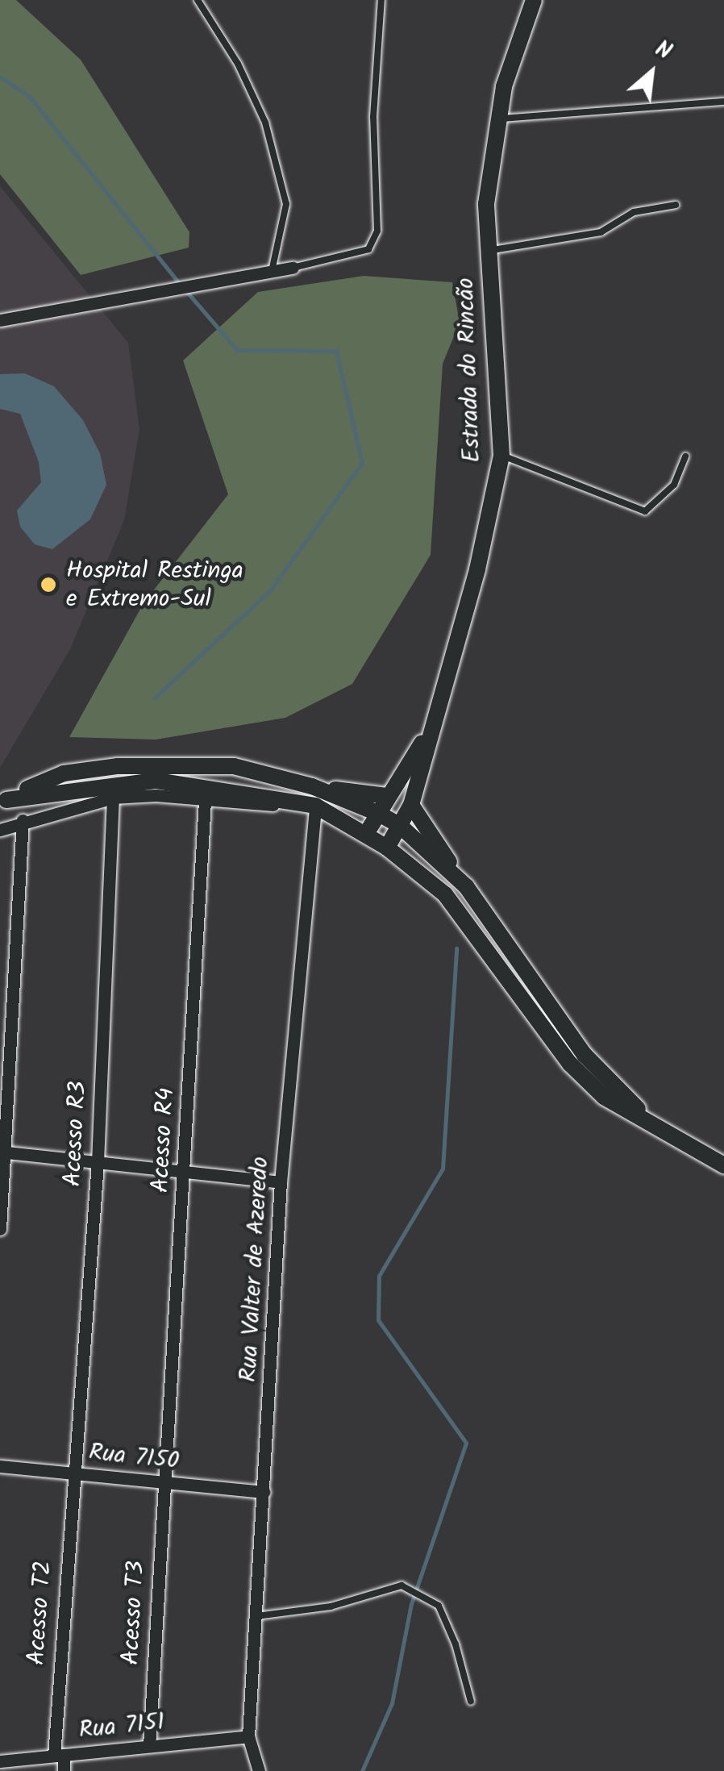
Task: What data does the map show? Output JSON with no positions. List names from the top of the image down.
{
  "streets": {
    "main road": ["Estrada do Rincão"],
    "street": [
      "Acesso R3",
      "Acesso R4",
      "Rua Valter de Azeredo",
      "Rua 7150",
      "Acesso T2",
      "Acesso T3",
      "Rua 7151"
    ]
  },
  "crossings": [
    ["Acesso R3", "Rua 7150"],
    ["Acesso R3", "Acesso T2"],
    ["Acesso R4", "Rua 7150"],
    ["Acesso R4", "Acesso T3"],
    ["Rua Valter de Azeredo", "Rua 7150"],
    ["Rua Valter de Azeredo", "Rua 7151"],
    ["Rua 7150", "Acesso T2"],
    ["Rua 7150", "Acesso T3"],
    ["Acesso T2", "Rua 7151"],
    ["Acesso T3", "Rua 7151"]
  ],
  "places": ["Hospital Restinga e Extremo-Sul"],
  "north": "top right"
}
